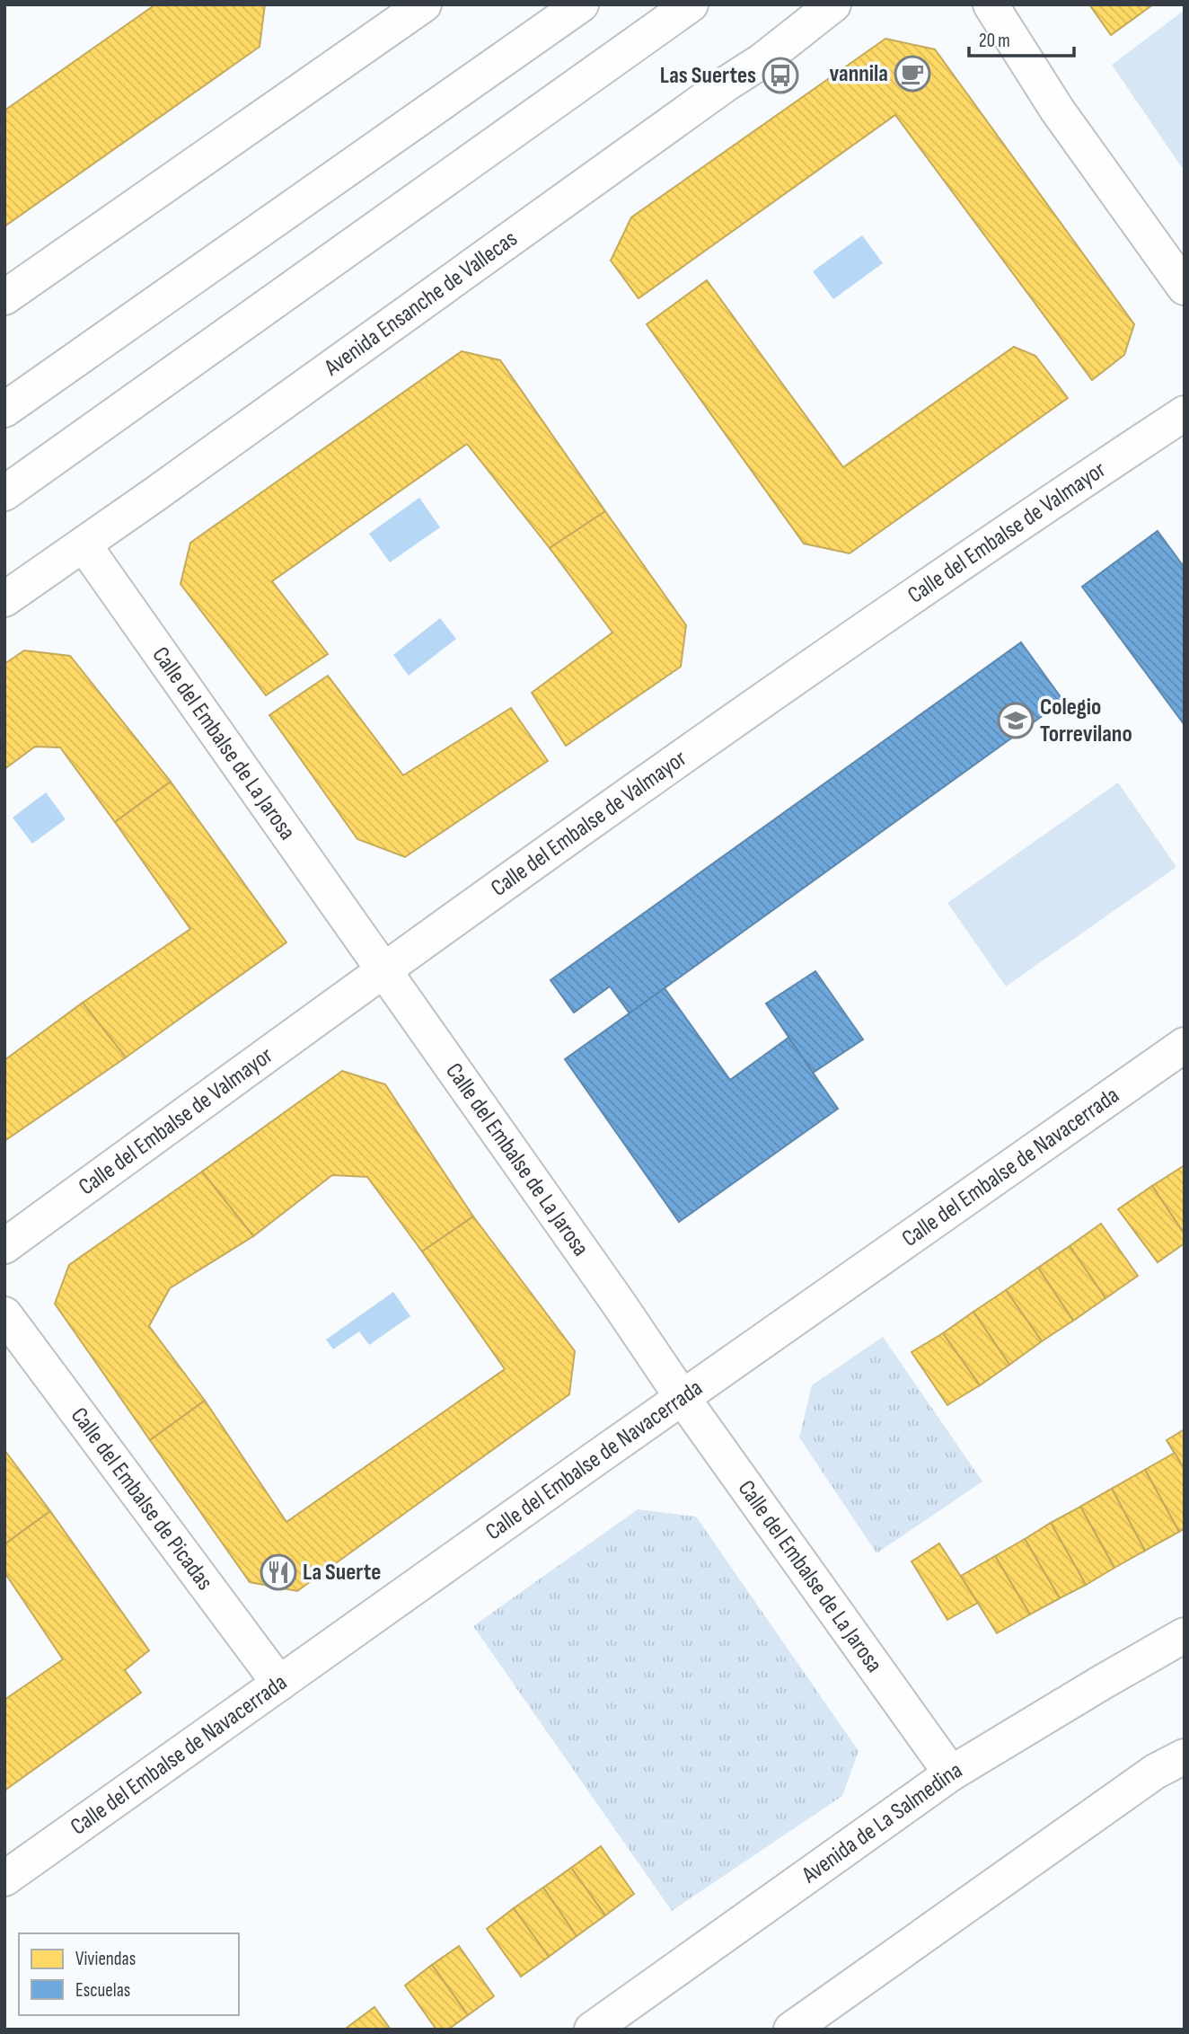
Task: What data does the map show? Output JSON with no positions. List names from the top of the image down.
{
  "streets": {
    "street": [
      "Avenida Ensanche de Vallecas",
      "Calle del Embalse de Valmayor",
      "Calle del Embalse de La Jarosa",
      "Calle del Embalse de Navacerrada",
      "Calle del Embalse de Picadas",
      "Avenida de La Salmedina"
    ]
  },
  "crossings": [
    ["Avenida Ensanche de Vallecas", "Calle del Embalse de La Jarosa"],
    ["Calle del Embalse de Valmayor", "Calle del Embalse de La Jarosa"],
    ["Calle del Embalse de La Jarosa", "Calle del Embalse de Navacerrada"],
    ["Calle del Embalse de La Jarosa", "Avenida de La Salmedina"],
    ["Calle del Embalse de Navacerrada", "Calle del Embalse de Picadas"]
  ],
  "places": {
    "cafe": ["vannila"],
    "bus stop": ["Las Suertes"],
    "school or university": ["Colegio Torrevilano"],
    "restaurant": ["La Suerte"]
  },
  "legend": ["Viviendas", "Escuelas"],
  "scale_bar": "20 m"
}
